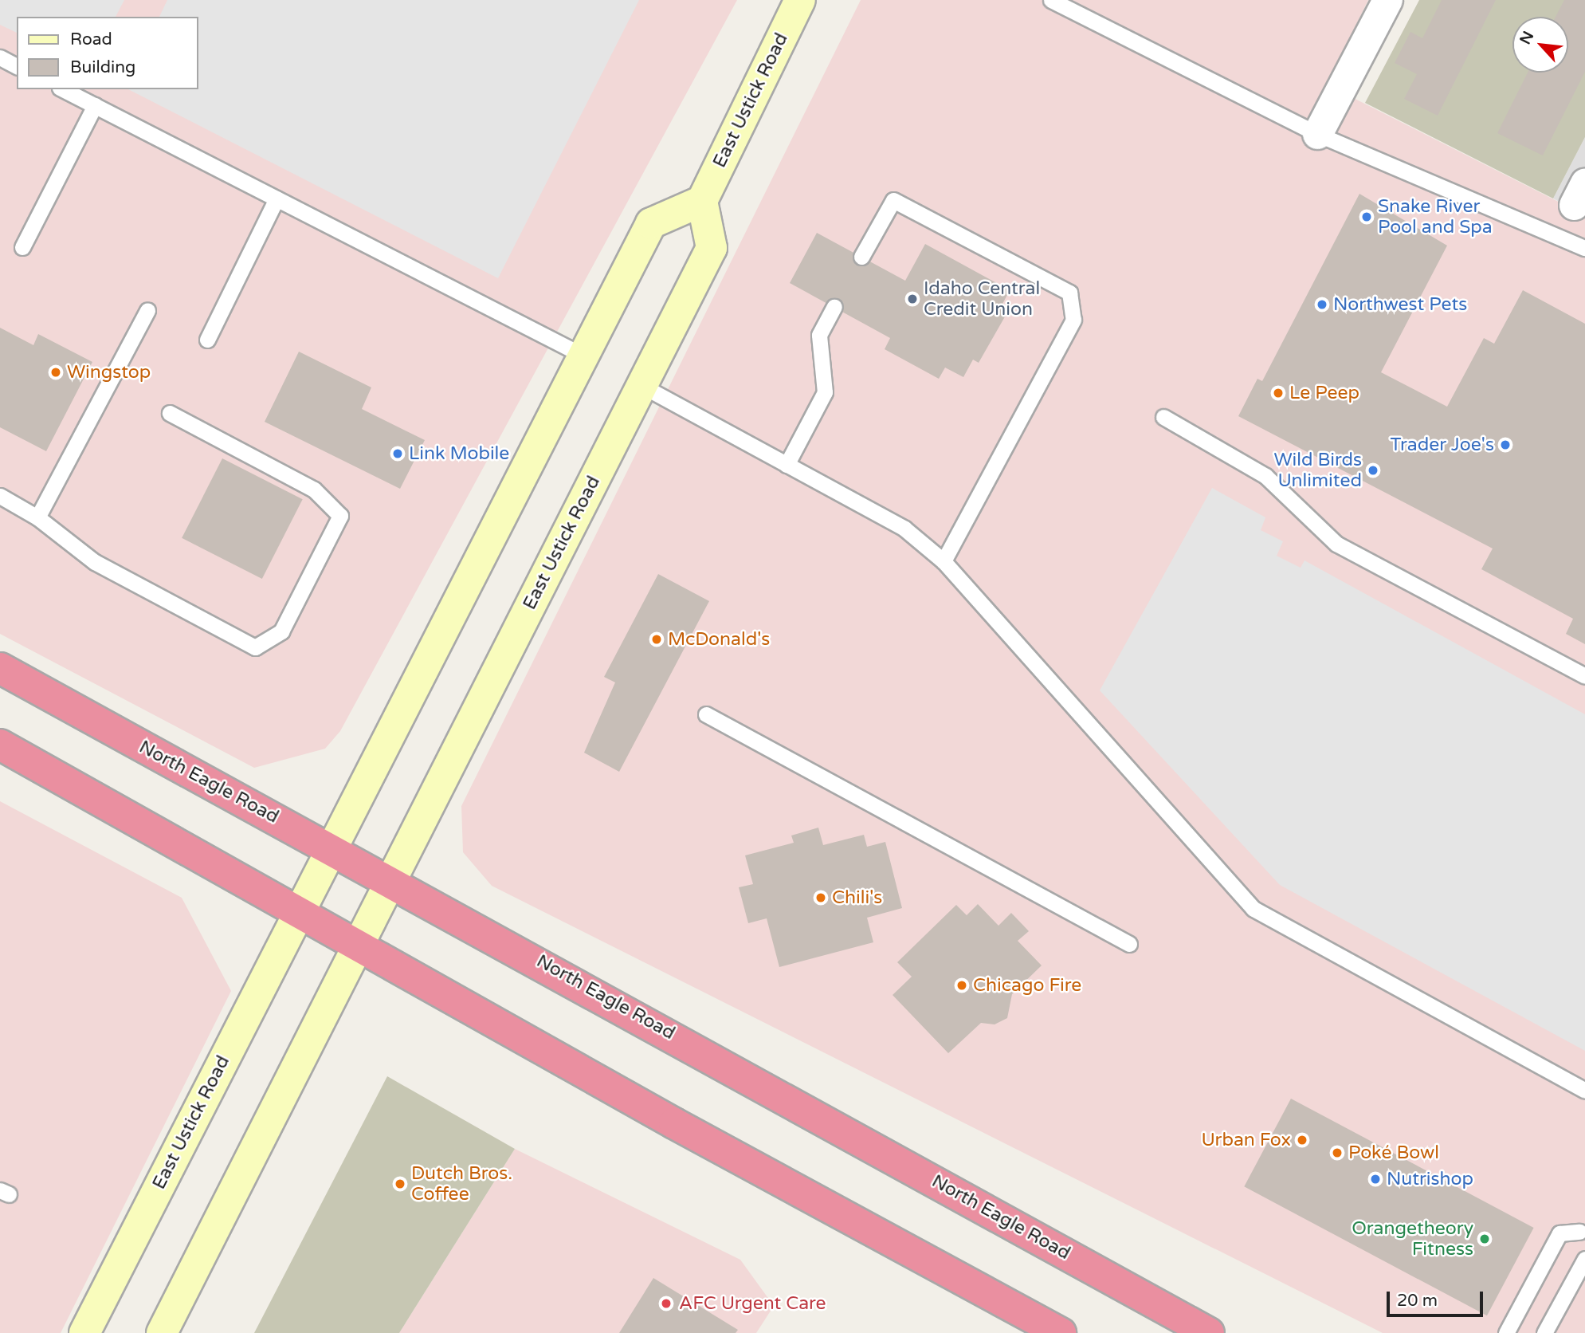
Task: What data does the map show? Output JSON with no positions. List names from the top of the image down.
{
  "streets": {
    "highway": ["North Eagle Road"],
    "main road": ["East Ustick Road"]
  },
  "crossings": [
    ["East Ustick Road", "North Eagle Road"]
  ],
  "places": [
    "Snake River Pool and Spa",
    "Idaho Central Credit Union",
    "Northwest Pets",
    "Wingstop",
    "Le Peep",
    "Trader Joe's",
    "Link Mobile",
    "Wild Birds Unlimited",
    "McDonald's",
    "Chili's",
    "Chicago Fire",
    "Urban Fox",
    "Poké Bowl",
    "Nutrishop",
    "Dutch Bros. Coffee",
    "Orangetheory Fitness",
    "AFC Urgent Care"
  ],
  "legend": ["Road", "Building"],
  "scale_bar": "20 m",
  "north": "top left"
}
